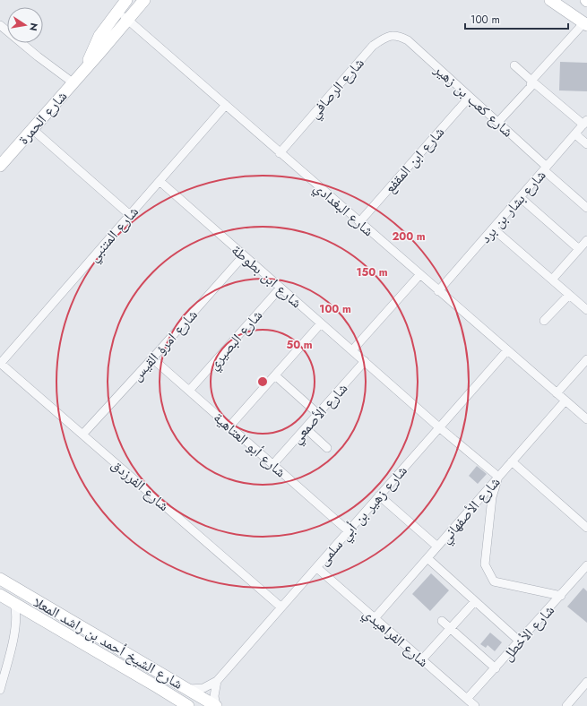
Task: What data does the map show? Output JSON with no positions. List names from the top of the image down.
{
  "streets": {
    "main road": ["شارع الحمرة", "شارع الشيخ أحمد بن راشد المعلا"],
    "street": [
      "شارع الرصافي",
      "شارع كعب بن زهير",
      "شارع ابن المقفع",
      "شارع بشار بن برد",
      "شارع البغدادي",
      "شارع المتنبي",
      "شارع ابن بطوطة",
      "شارع البصيري",
      "شارع امرؤ القيس",
      "شارع الأصمعي",
      "شارع أبو العتاهية",
      "شارع الفرزدق",
      "شارع الأصفهاني",
      "شارع زهير بن أبي سلمى",
      "شارع الأخطل",
      "شارع الفراهيدي"
    ]
  },
  "crossings": [
    ["شارع الرصافي", "شارع كعب بن زهير"],
    ["شارع الرصافي", "شارع البغدادي"],
    ["شارع كعب بن زهير", "شارع ابن المقفع"],
    ["شارع كعب بن زهير", "شارع بشار بن برد"],
    ["شارع الحمرة", "شارع البغدادي"],
    ["شارع ابن المقفع", "شارع البغدادي"],
    ["شارع بشار بن برد", "شارع البغدادي"],
    ["شارع البغدادي", "شارع المتنبي"],
    ["شارع البغدادي", "شارع الأصفهاني"],
    ["شارع البغدادي", "شارع زهير بن أبي سلمى"],
    ["شارع المتنبي", "شارع ابن بطوطة"],
    ["شارع المتنبي", "شارع الفرزدق"],
    ["شارع ابن بطوطة", "شارع البصيري"],
    ["شارع ابن بطوطة", "شارع امرؤ القيس"],
    ["شارع ابن بطوطة", "شارع الأصمعي"],
    ["شارع ابن بطوطة", "شارع الأصفهاني"],
    ["شارع ابن بطوطة", "شارع زهير بن أبي سلمى"],
    ["شارع البصيري", "شارع أبو العتاهية"],
    ["شارع امرؤ القيس", "شارع أبو العتاهية"],
    ["شارع امرؤ القيس", "شارع الفرزدق"],
    ["شارع الأصمعي", "شارع أبو العتاهية"],
    ["شارع أبو العتاهية", "شارع زهير بن أبي سلمى"],
    ["شارع الفرزدق", "شارع زهير بن أبي سلمى"],
    ["شارع الأصفهاني", "شارع الفراهيدي"],
    ["شارع زهير بن أبي سلمى", "شارع الفراهيدي"],
    ["شارع زهير بن أبي سلمى", "شارع الشيخ أحمد بن راشد المعلا"],
    ["شارع الأخطل", "شارع الفراهيدي"]
  ],
  "scale_bar": "100 m",
  "north": "right",
  "rings": [
    "200 m",
    "150 m",
    "100 m",
    "50 m"
  ]
}
